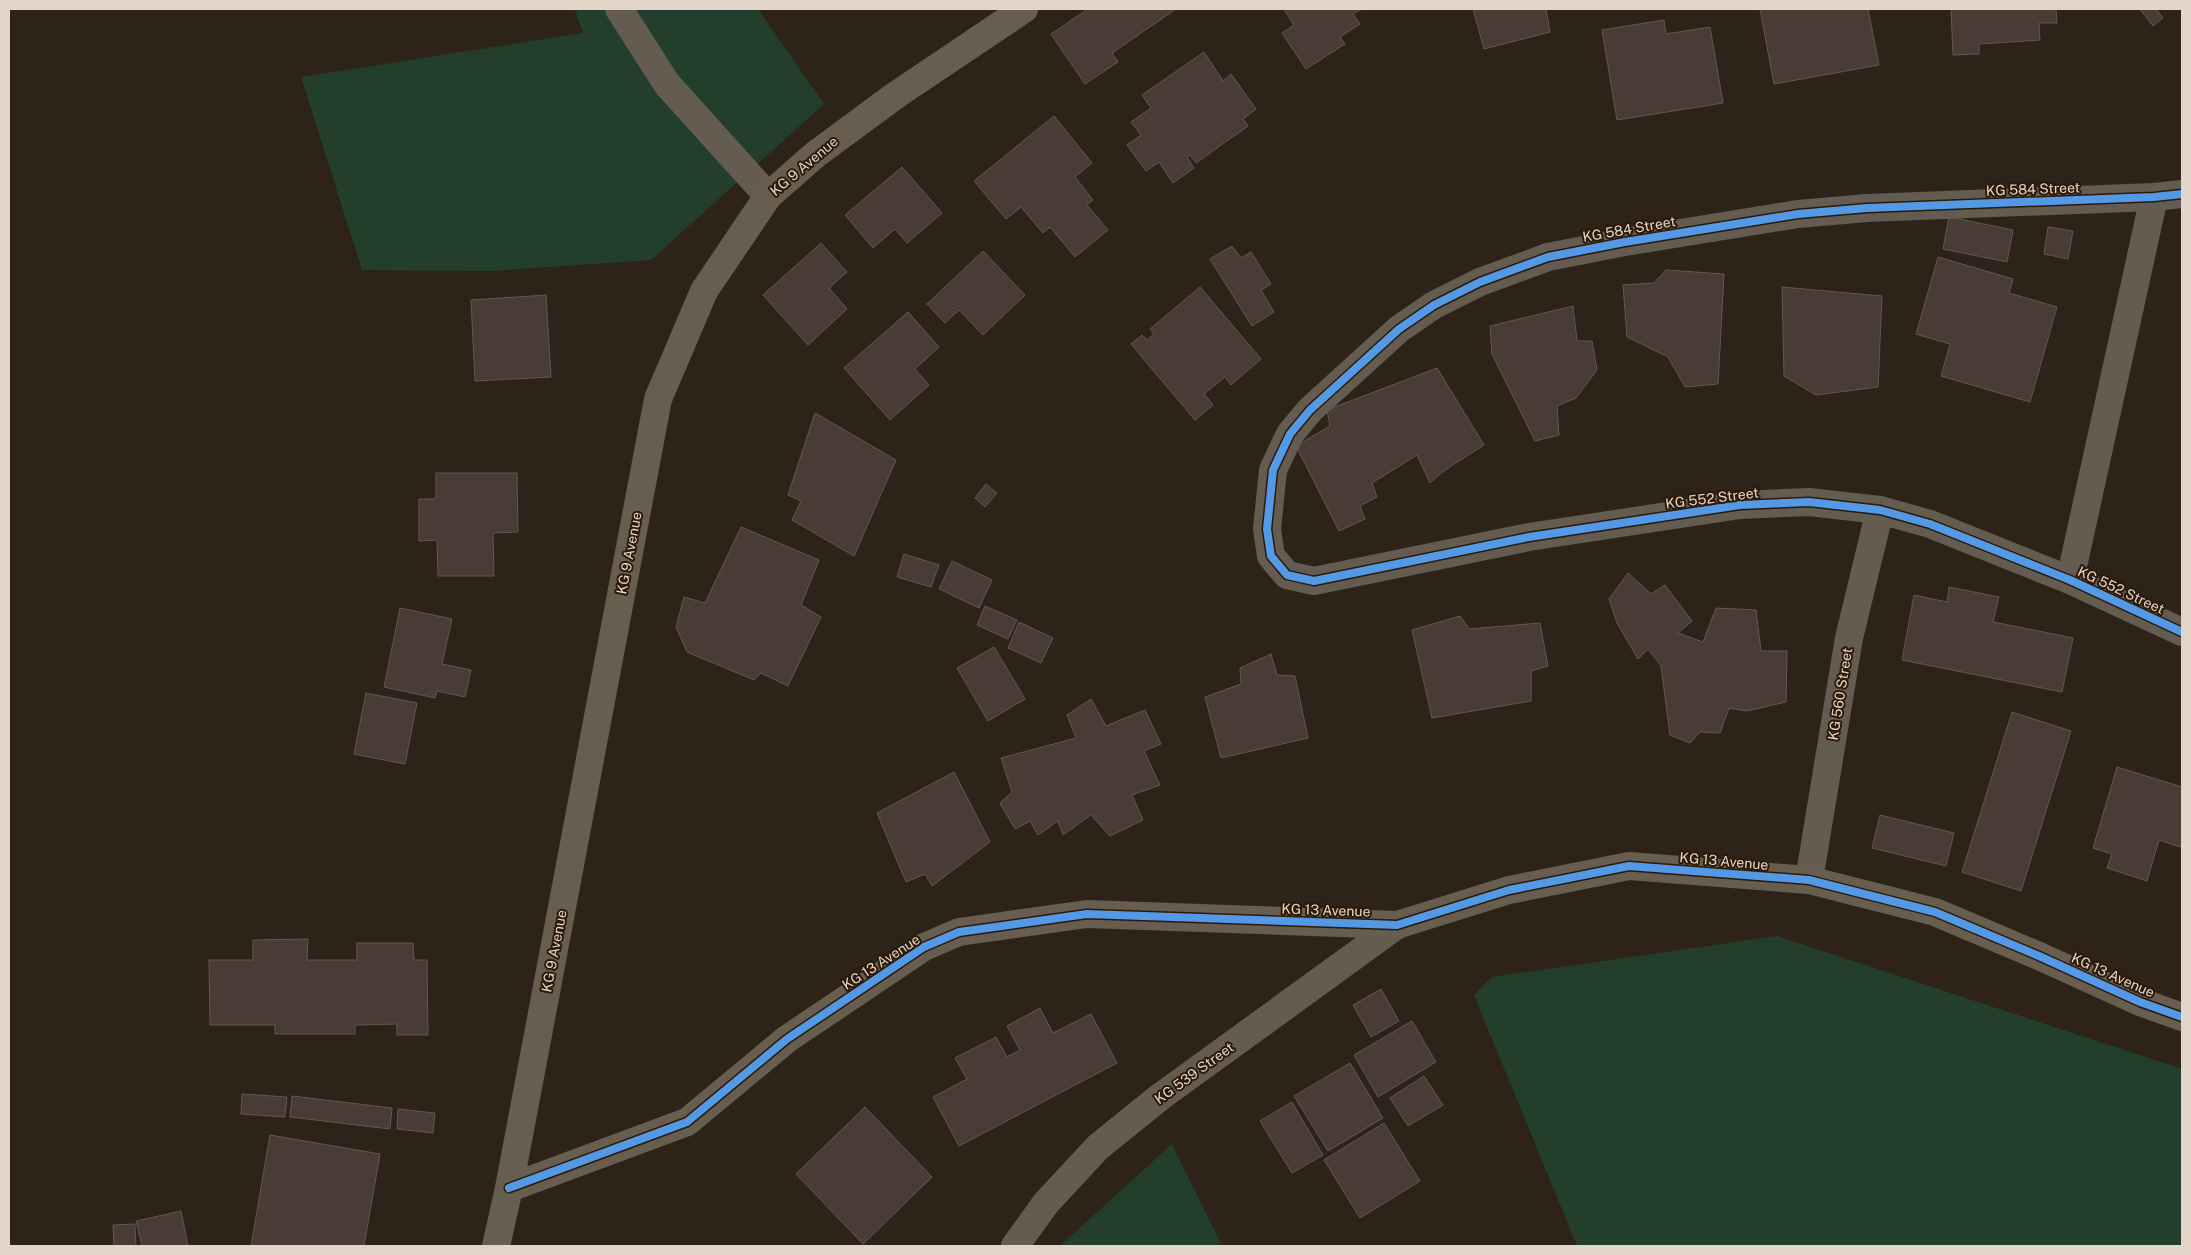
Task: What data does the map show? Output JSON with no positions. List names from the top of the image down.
{
  "streets": {
    "street": [
      "KG 9 Avenue",
      "KG 584 Street",
      "KG 552 Street",
      "KG 560 Street",
      "KG 13 Avenue",
      "KG 539 Street"
    ]
  },
  "crossings": [
    ["KG 9 Avenue", "KG 13 Avenue"],
    ["KG 584 Street", "KG 552 Street"],
    ["KG 552 Street", "KG 560 Street"],
    ["KG 560 Street", "KG 13 Avenue"],
    ["KG 13 Avenue", "KG 539 Street"]
  ]
}
